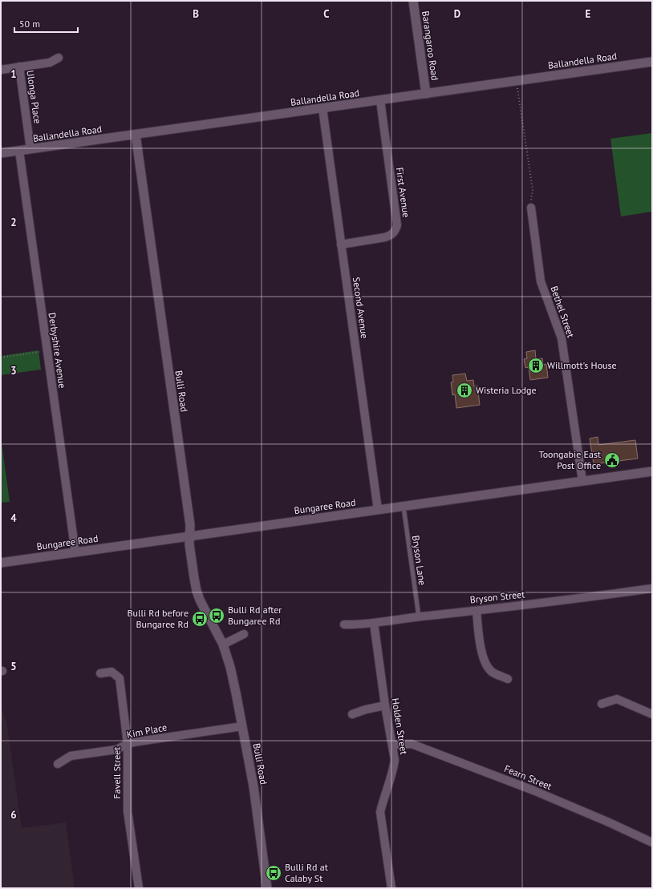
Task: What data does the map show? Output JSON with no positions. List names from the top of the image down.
{
  "streets": {
    "street": [
      "Barangaroo Road",
      "Ballandella Road",
      "Ulonga Place",
      "First Avenue",
      "Second Avenue",
      "Bethel Street",
      "Derbyshire Avenue",
      "Bulli Road",
      "Bungaree Road",
      "Bryson Street",
      "Holden Street",
      "Kim Place",
      "Favell Street",
      "Fearn Street"
    ],
    "lane": ["Bryson Lane"]
  },
  "crossings": [
    ["Barangaroo Road", "Ballandella Road"],
    ["Ballandella Road", "Ulonga Place"],
    ["Ballandella Road", "First Avenue"],
    ["Ballandella Road", "Second Avenue"],
    ["Ballandella Road", "Derbyshire Avenue"],
    ["Ballandella Road", "Bulli Road"],
    ["First Avenue", "Second Avenue"],
    ["Second Avenue", "Bungaree Road"],
    ["Bethel Street", "Bungaree Road"],
    ["Derbyshire Avenue", "Bungaree Road"],
    ["Bulli Road", "Bungaree Road"],
    ["Bulli Road", "Kim Place"],
    ["Bungaree Road", "Bryson Lane"],
    ["Bryson Lane", "Bryson Street"],
    ["Bryson Street", "Holden Street"],
    ["Holden Street", "Fearn Street"],
    ["Kim Place", "Favell Street"]
  ],
  "places": {
    "building": ["Willmott's House", "Wisteria Lodge"],
    "public building": ["Toongabie East Post Office"],
    "bus stop": ["Bulli Rd after Bungaree Rd", "Bulli Rd before Bungaree Rd", "Bulli Rd at Calaby St"]
  },
  "scale_bar": "50 m",
  "grid": {
    "columns": [
      "B",
      "C",
      "D",
      "E"
    ],
    "rows": [
      "1",
      "2",
      "3",
      "4",
      "5",
      "6"
    ]
  }
}
